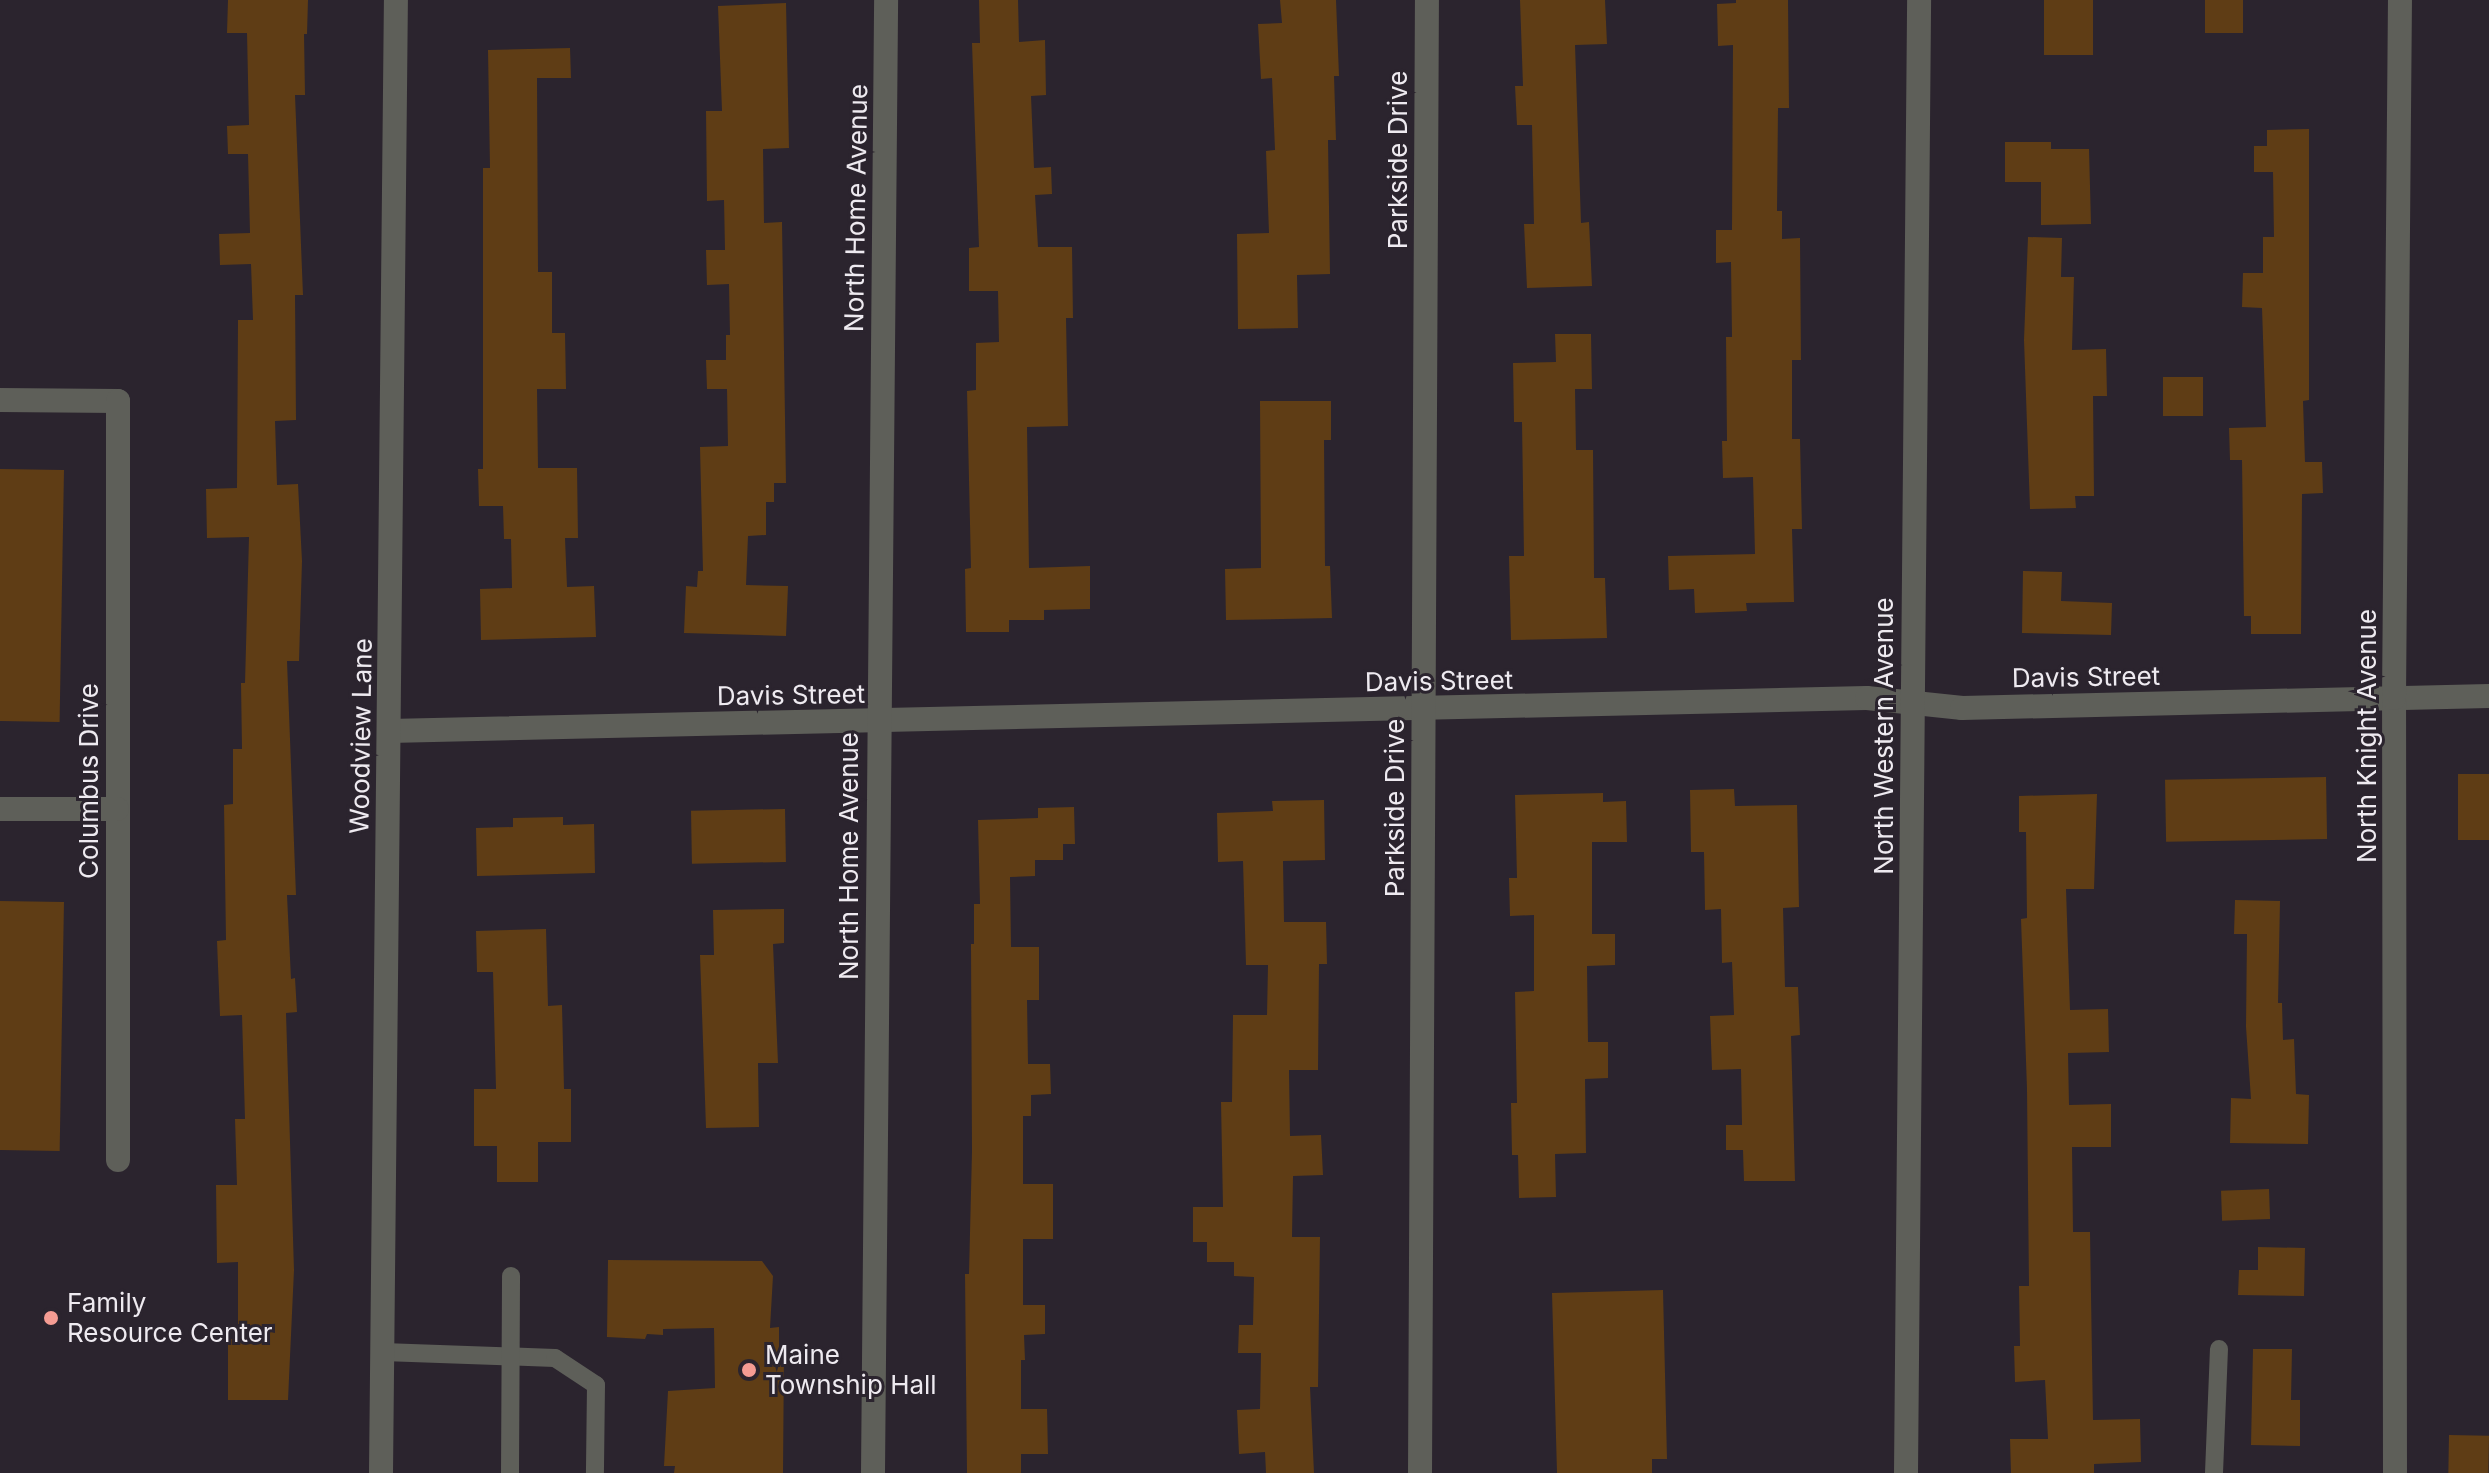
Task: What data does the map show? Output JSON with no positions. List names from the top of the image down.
{
  "streets": {
    "street": [
      "Parkside Drive",
      "North Home Avenue",
      "Davis Street",
      "Woodview Lane",
      "North Western Avenue",
      "North Knight Avenue",
      "Columbus Drive"
    ]
  },
  "crossings": [
    ["Parkside Drive", "Davis Street"],
    ["North Home Avenue", "Davis Street"],
    ["Davis Street", "Woodview Lane"],
    ["Davis Street", "North Western Avenue"],
    ["Davis Street", "North Knight Avenue"]
  ],
  "places": ["Family Resource Center", "Maine Township Hall"]
}
